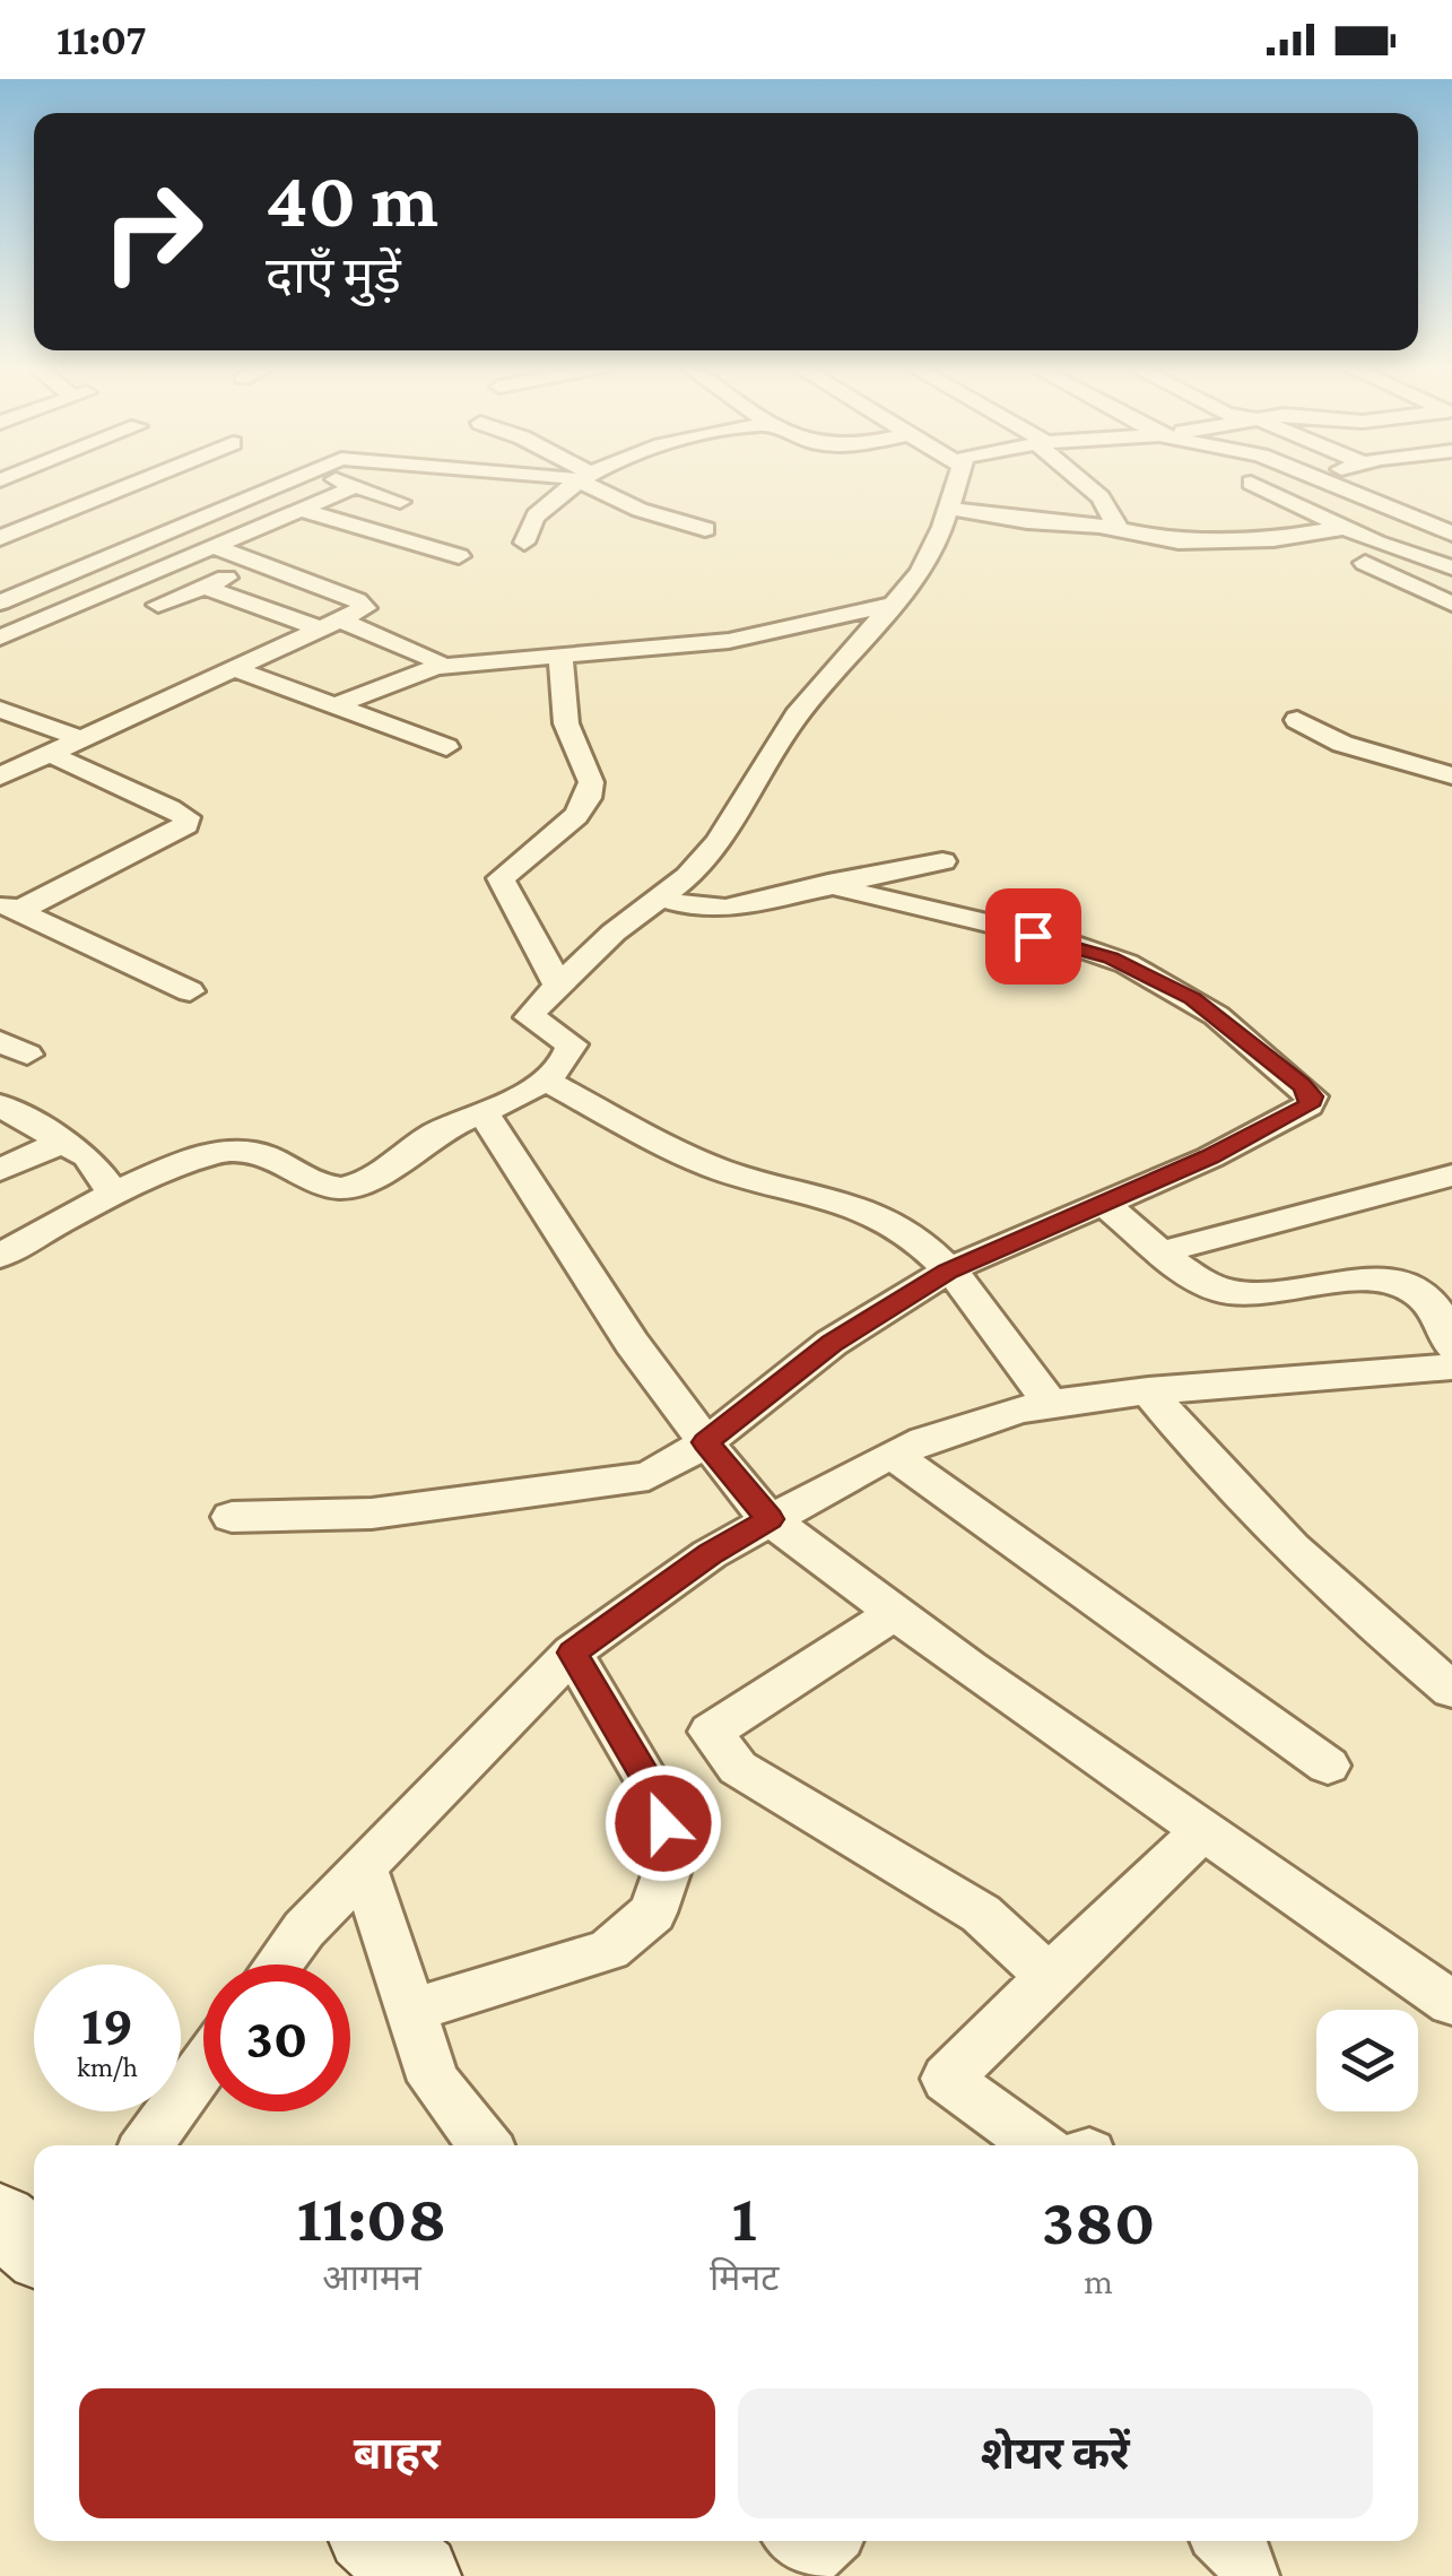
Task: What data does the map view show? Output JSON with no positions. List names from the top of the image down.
{
  "page": {
    "status": "11:07",
    "turn": ["40 m", "दाएँ मुड़ें"],
    "speed": "19 km/h",
    "limit": "30",
    "eta": [
      "11:08",
      "आगमन",
      "1",
      "मिनट",
      "380",
      "m"
    ],
    "buttons": ["बाहर", "शेयर करें"]
  }
}
